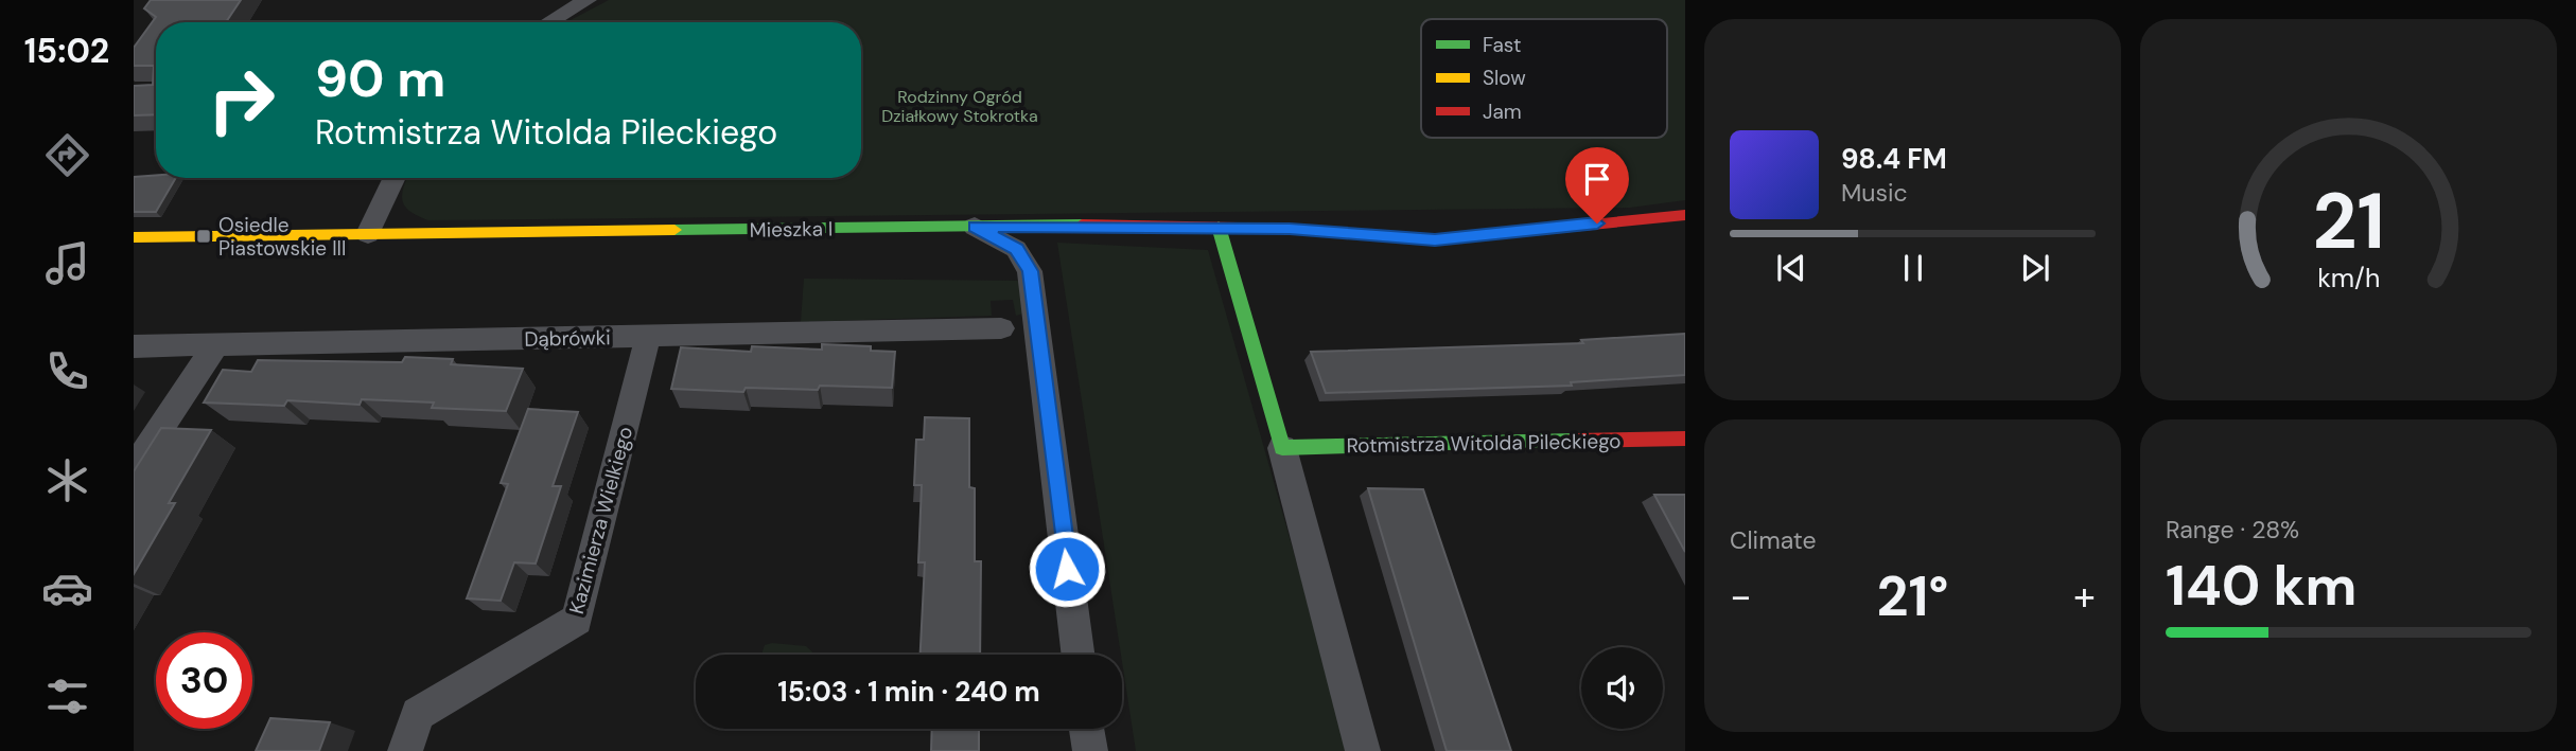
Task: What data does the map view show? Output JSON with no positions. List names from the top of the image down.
{
  "streets": {
    "street": [
      "Mieszka I",
      "Dąbrówki",
      "Rotmistrza Witolda Pileckiego",
      "Kazimierza Wielkiego"
    ]
  },
  "crossings": [
    ["Dąbrówki", "Kazimierza Wielkiego"]
  ],
  "parks": ["Rodzinny Ogród Działkowy Stokrotka"],
  "places": {
    "transit": ["Osiedle Piastowskie III"]
  },
  "legend": ["Fast", "Slow", "Jam"],
  "page": {
    "tabs": "15:02",
    "turn": ["90 m", "Rotmistrza Witolda Pileckiego"],
    "song": ["98.4 FM", "Music"],
    "tile": [
      "Climate",
      ["Range · 28%", "140 km"]
    ],
    "heat": ["−", "21°", "+"],
    "limit": "30",
    "trip": "15:03 · 1 min · 240 m",
    "gauge": ["21", "km/h"]
  }
}
